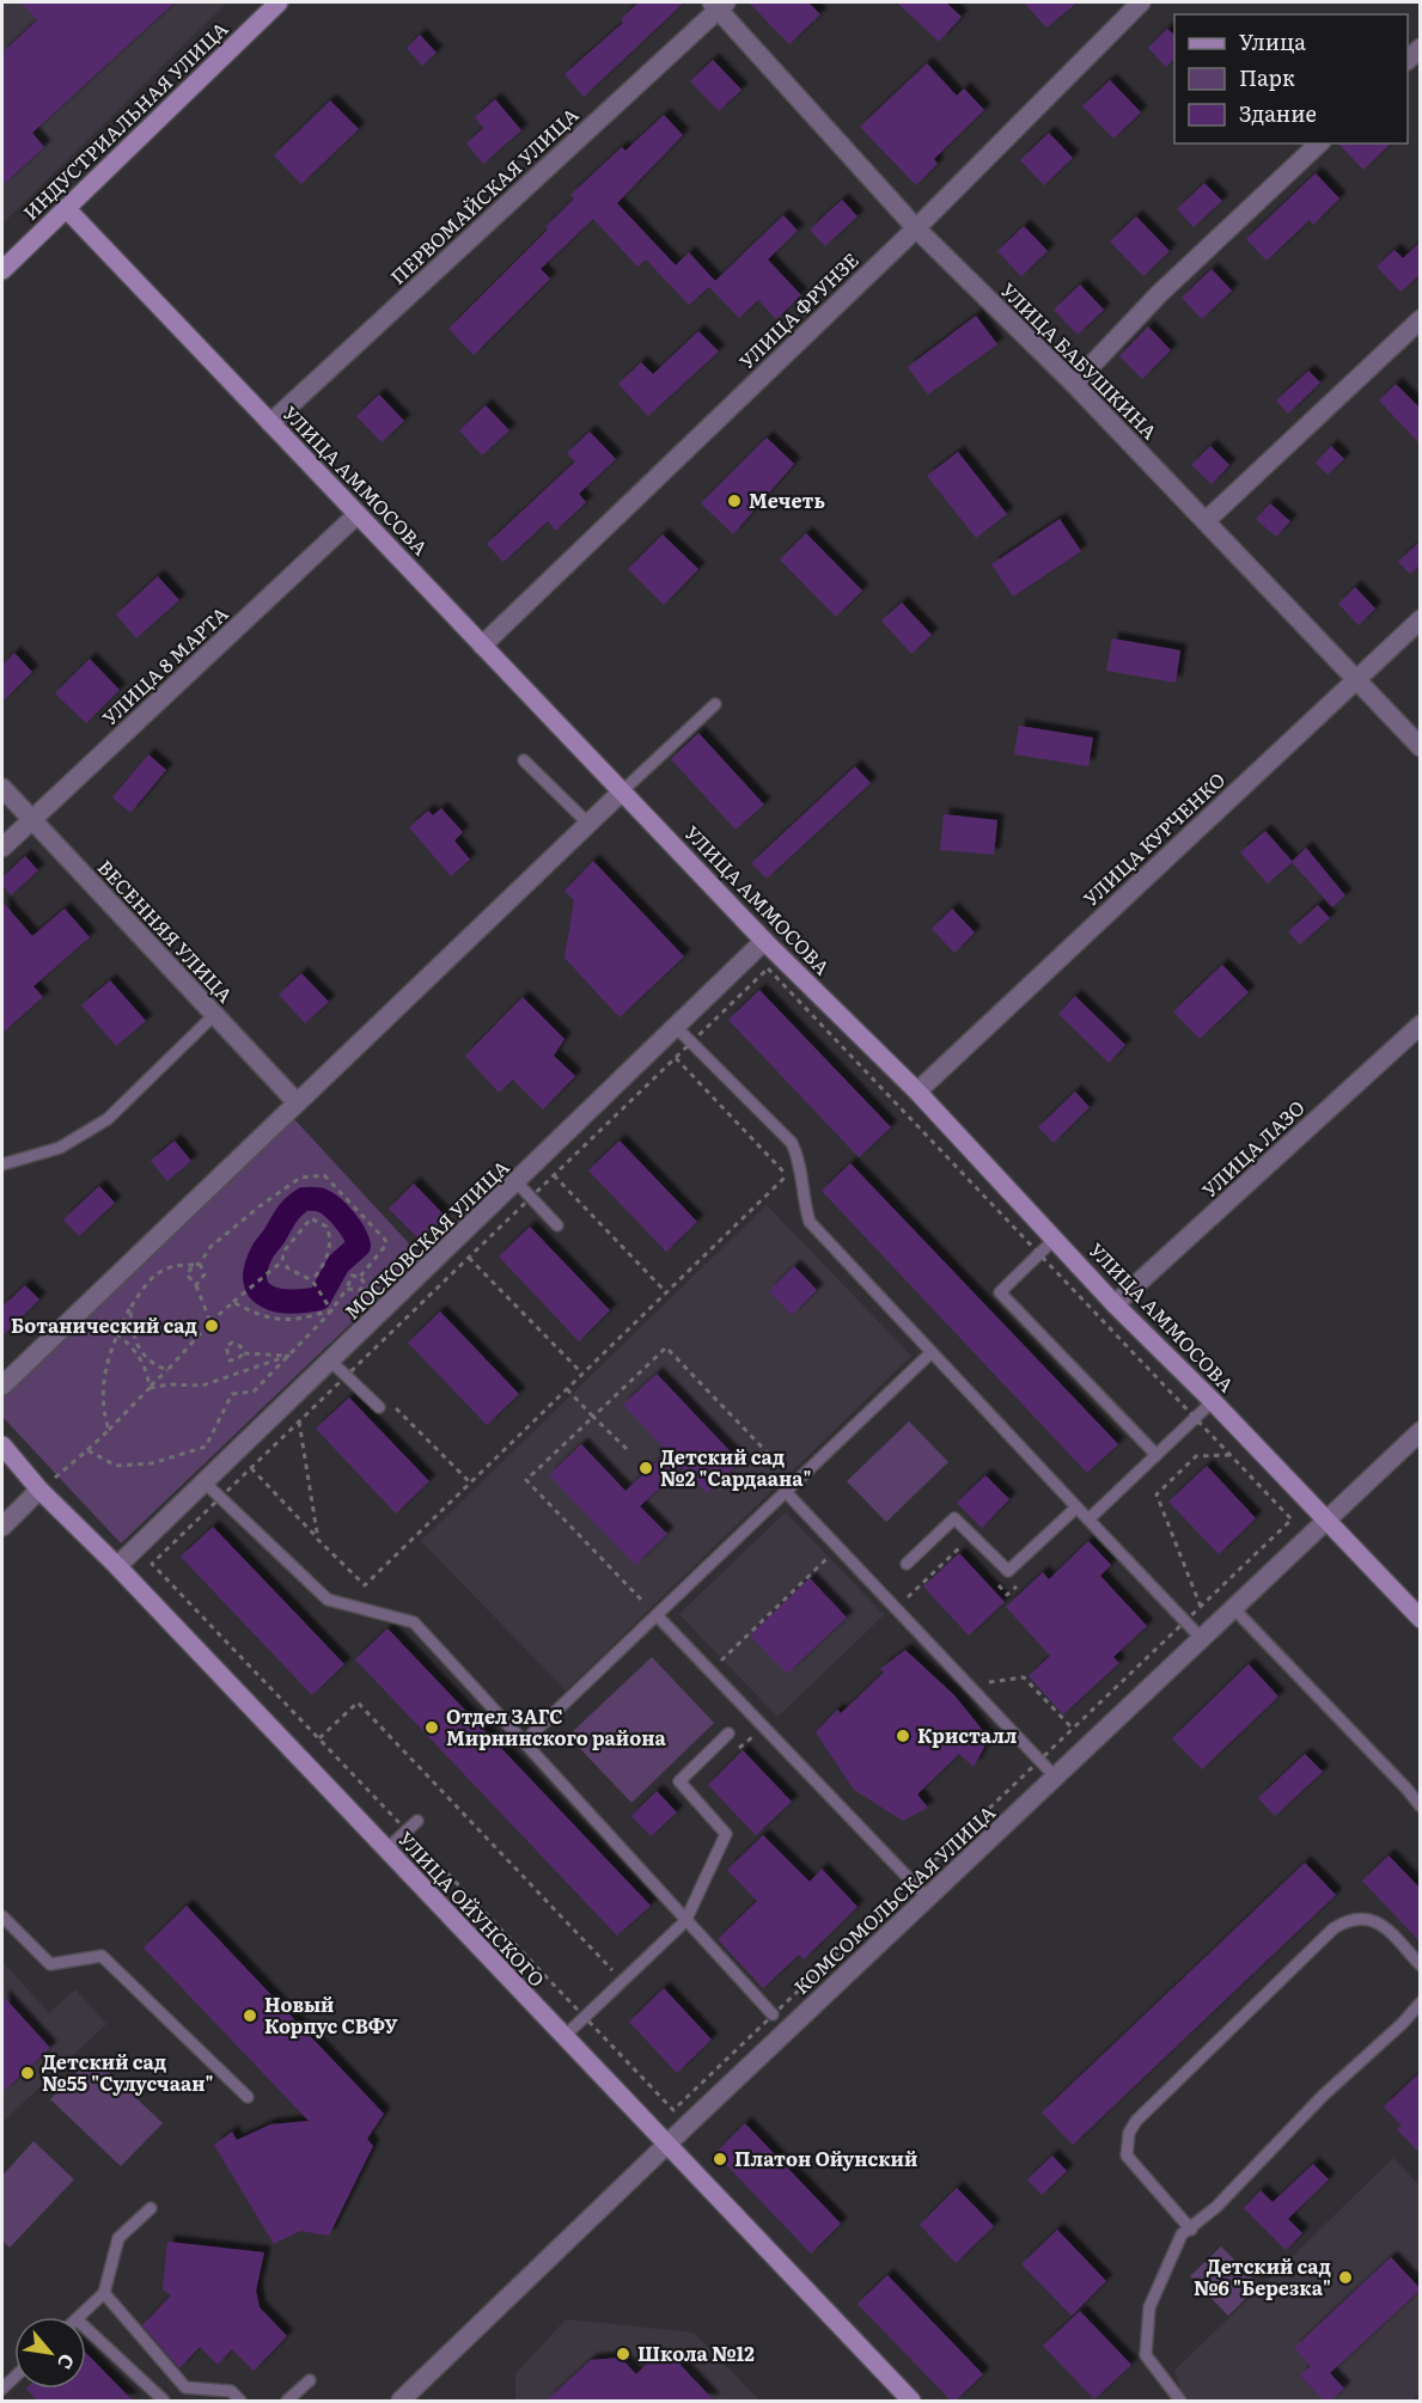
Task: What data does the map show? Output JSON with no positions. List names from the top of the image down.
{
  "streets": {
    "main road": ["ИНДУСТРИАЛЬНАЯ УЛИЦА", "УЛИЦА АММОСОВА", "УЛИЦА ОЙУНСКОГО"],
    "street": [
      "ПЕРВОМАЙСКАЯ УЛИЦА",
      "УЛИЦА ФРУНЗЕ",
      "УЛИЦА БАБУШКИНА",
      "УЛИЦА 8 МАРТА",
      "УЛИЦА КУРЧЕНКО",
      "ВЕСЕННЯЯ УЛИЦА",
      "УЛИЦА ЛАЗО",
      "МОСКОВСКАЯ УЛИЦА",
      "КОМСОМОЛЬСКАЯ УЛИЦА"
    ]
  },
  "crossings": [
    ["ИНДУСТРИАЛЬНАЯ УЛИЦА", "УЛИЦА АММОСОВА"],
    ["ПЕРВОМАЙСКАЯ УЛИЦА", "УЛИЦА БАБУШКИНА"],
    ["ПЕРВОМАЙСКАЯ УЛИЦА", "УЛИЦА АММОСОВА"],
    ["УЛИЦА ФРУНЗЕ", "УЛИЦА БАБУШКИНА"],
    ["УЛИЦА ФРУНЗЕ", "УЛИЦА АММОСОВА"],
    ["УЛИЦА БАБУШКИНА", "УЛИЦА КУРЧЕНКО"],
    ["УЛИЦА АММОСОВА", "УЛИЦА 8 МАРТА"],
    ["УЛИЦА АММОСОВА", "УЛИЦА КУРЧЕНКО"],
    ["УЛИЦА АММОСОВА", "УЛИЦА ЛАЗО"],
    ["УЛИЦА АММОСОВА", "МОСКОВСКАЯ УЛИЦА"],
    ["УЛИЦА АММОСОВА", "КОМСОМОЛЬСКАЯ УЛИЦА"],
    ["УЛИЦА 8 МАРТА", "ВЕСЕННЯЯ УЛИЦА"],
    ["МОСКОВСКАЯ УЛИЦА", "УЛИЦА ОЙУНСКОГО"],
    ["КОМСОМОЛЬСКАЯ УЛИЦА", "УЛИЦА ОЙУНСКОГО"]
  ],
  "places": [
    "Мечеть",
    "Ботанический сад",
    "Детский сад №2 \"Сардаана\"",
    "Отдел ЗАГС Мирнинского района",
    "Кристалл",
    "Новый Корпус СВФУ",
    "Детский сад №55 \"Сулусчаан\"",
    "Платон Ойунский",
    "Детский сад №6 \"Березка\"",
    "Школа №12"
  ],
  "legend": ["Улица", "Парк", "Здание"],
  "north": "bottom right"
}
